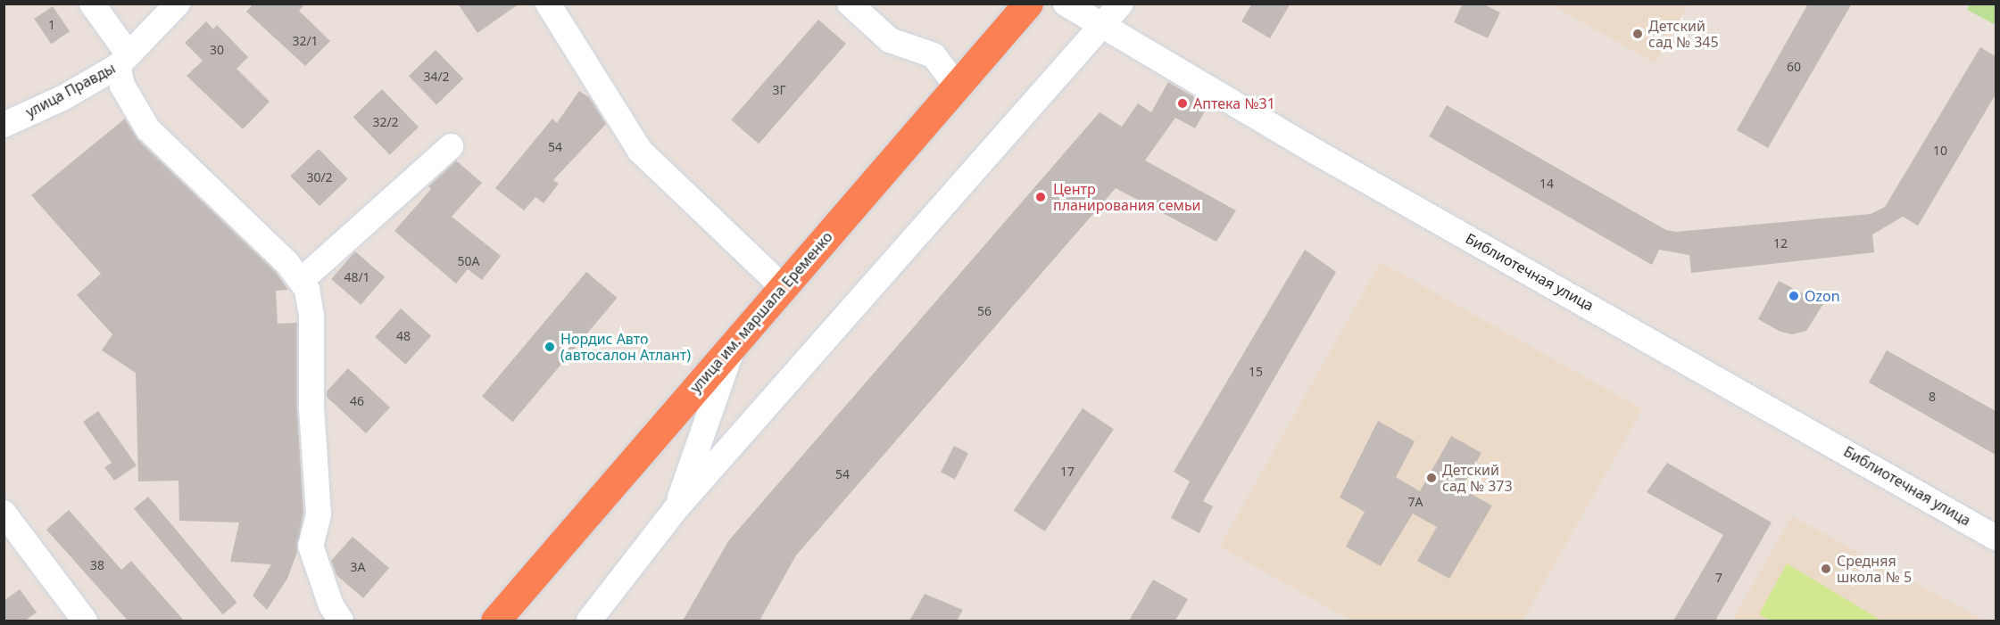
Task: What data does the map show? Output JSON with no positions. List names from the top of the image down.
{
  "streets": {
    "highway": ["улица им. маршала Еременко"],
    "street": ["улица Правды", "Библиотечная улица"]
  },
  "places": [
    "Детский сад № 345",
    "Аптека №31",
    "Центр планирования семьи",
    "Ozon",
    "Нордис Авто (автосалон Атлант)",
    "Детский сад № 373",
    "Средняя школа № 5"
  ],
  "house_numbers": [
    "1",
    "32/1",
    "30",
    "60",
    "34/2",
    "3Г",
    "32/2",
    "54",
    "10",
    "30/2",
    "14",
    "12",
    "50А",
    "48/1",
    "56",
    "48",
    "15",
    "8",
    "46",
    "17",
    "54",
    "7А",
    "38",
    "3А",
    "7"
  ]
}
